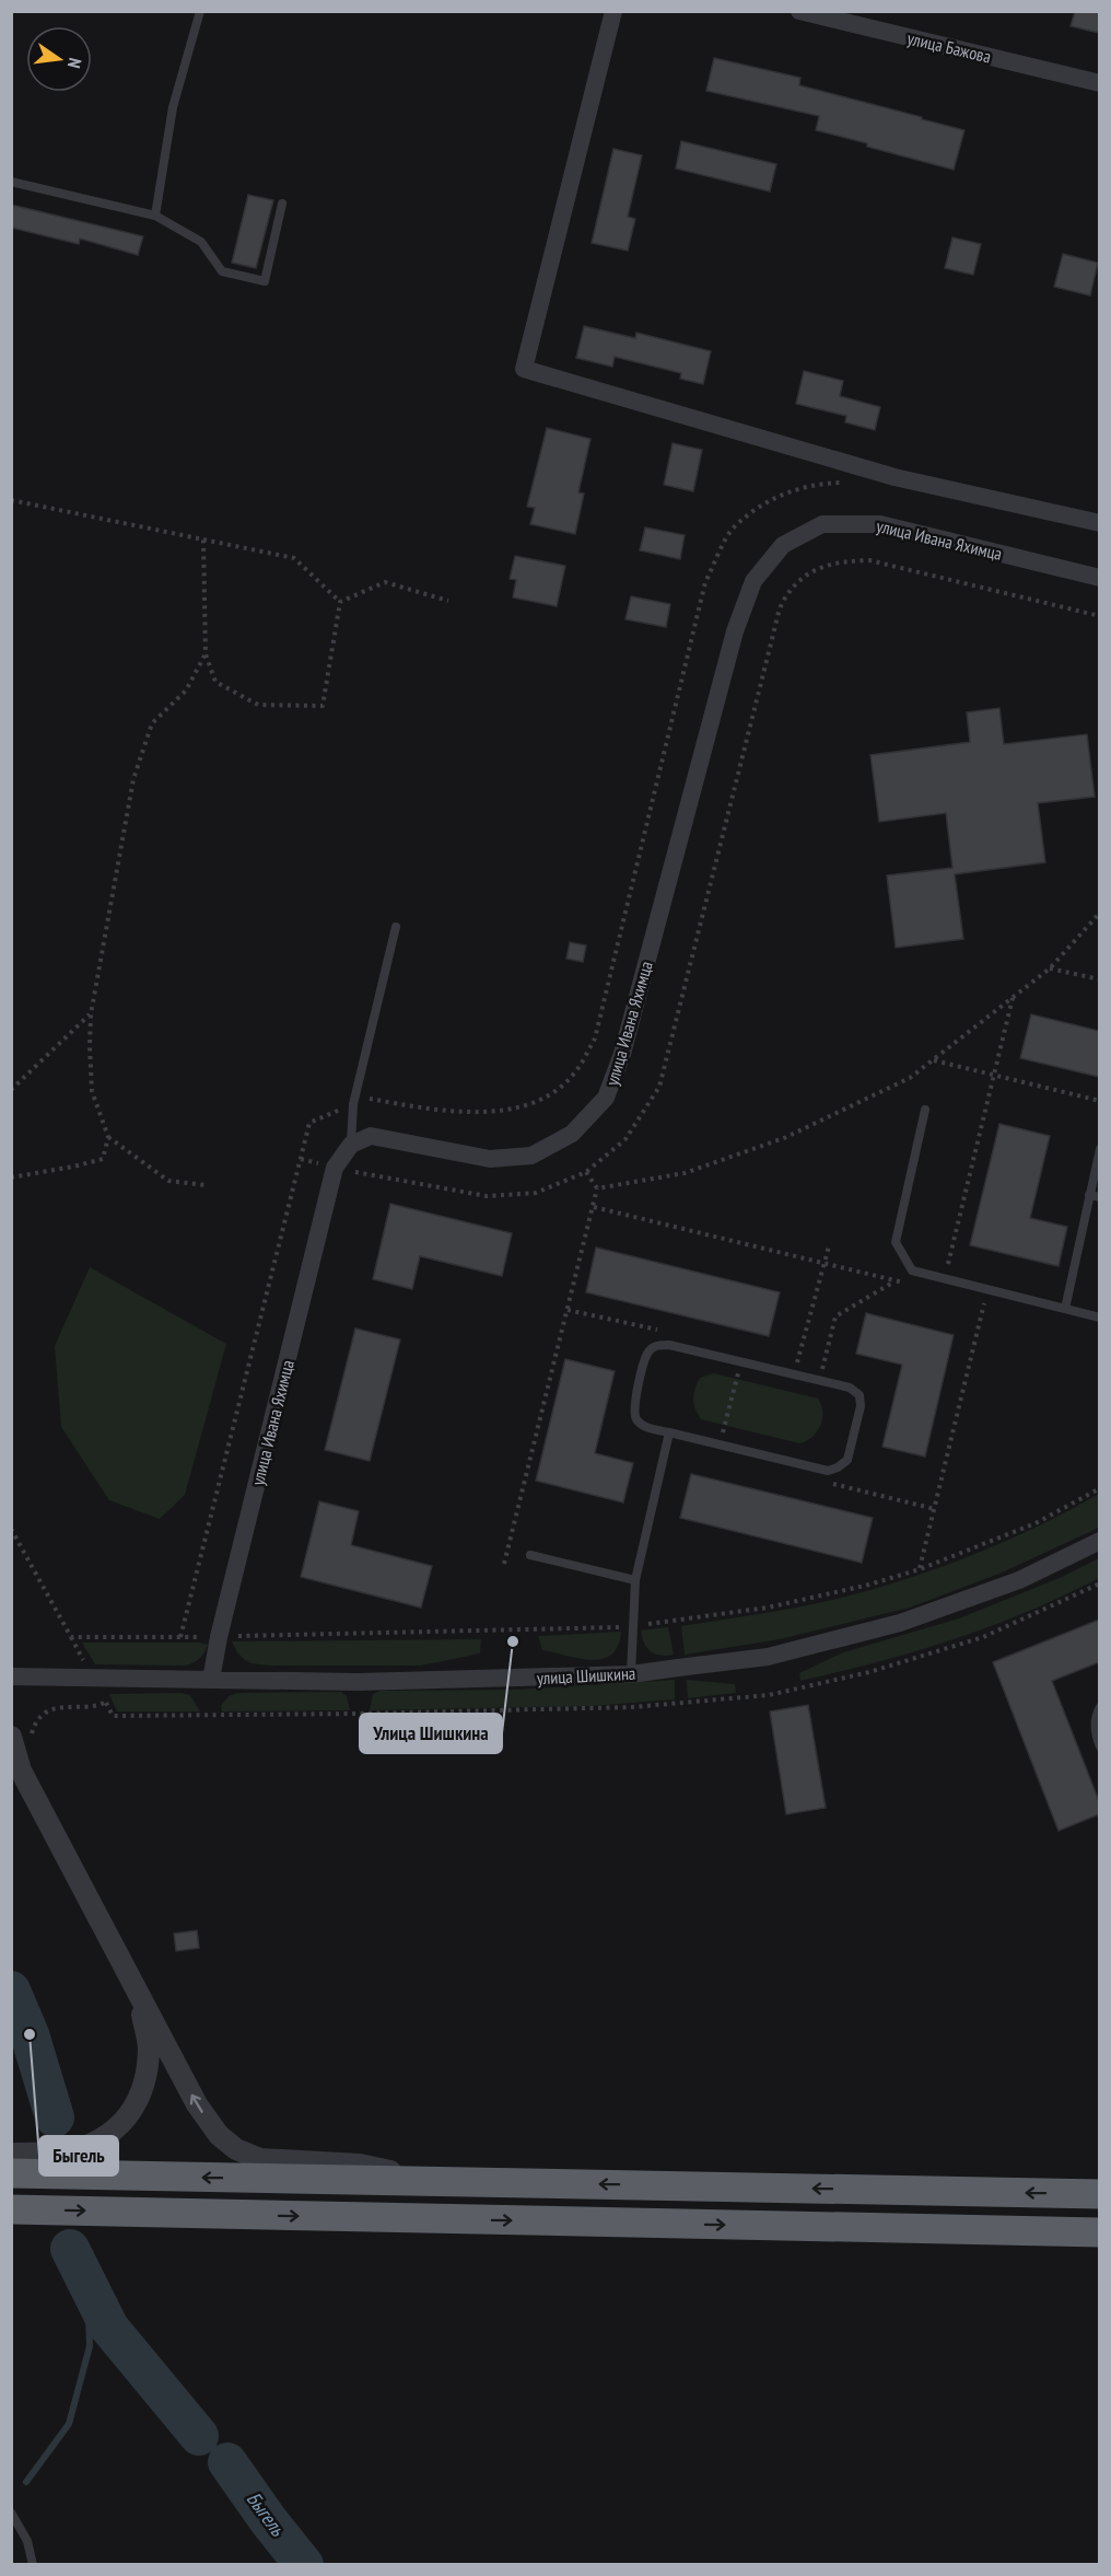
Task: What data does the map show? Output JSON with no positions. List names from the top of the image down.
{
  "streets": {
    "street": ["улица Бажова", "улица Ивана Яхимца", "улица Шишкина"]
  },
  "crossings": [
    ["улица Ивана Яхимца", "улица Шишкина"]
  ],
  "water": ["Быгель"],
  "places": ["Улица Шишкина", "Быгель"],
  "north": "right"
}
